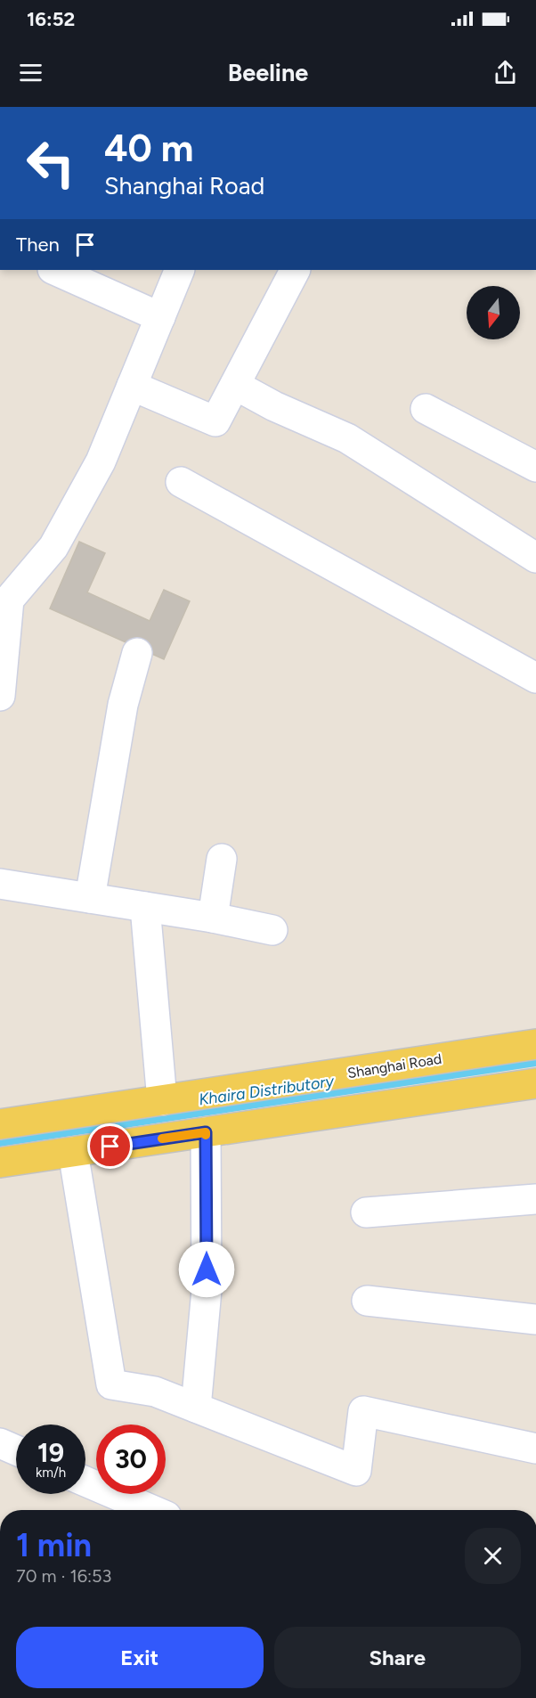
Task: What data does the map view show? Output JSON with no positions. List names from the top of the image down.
{
  "streets": {
    "main road": ["Shanghai Road"]
  },
  "water": ["Khaira Distributory"],
  "north": "bottom",
  "page": {
    "status": "16:52",
    "header": "Beeline",
    "turn": ["40 m", "Shanghai Road"],
    "then": "Then",
    "speed": "19 km/h",
    "limit": "30",
    "heading": ["1 min", "70 m · 16:53"],
    "buttons": ["Exit", "Share"]
  }
}
